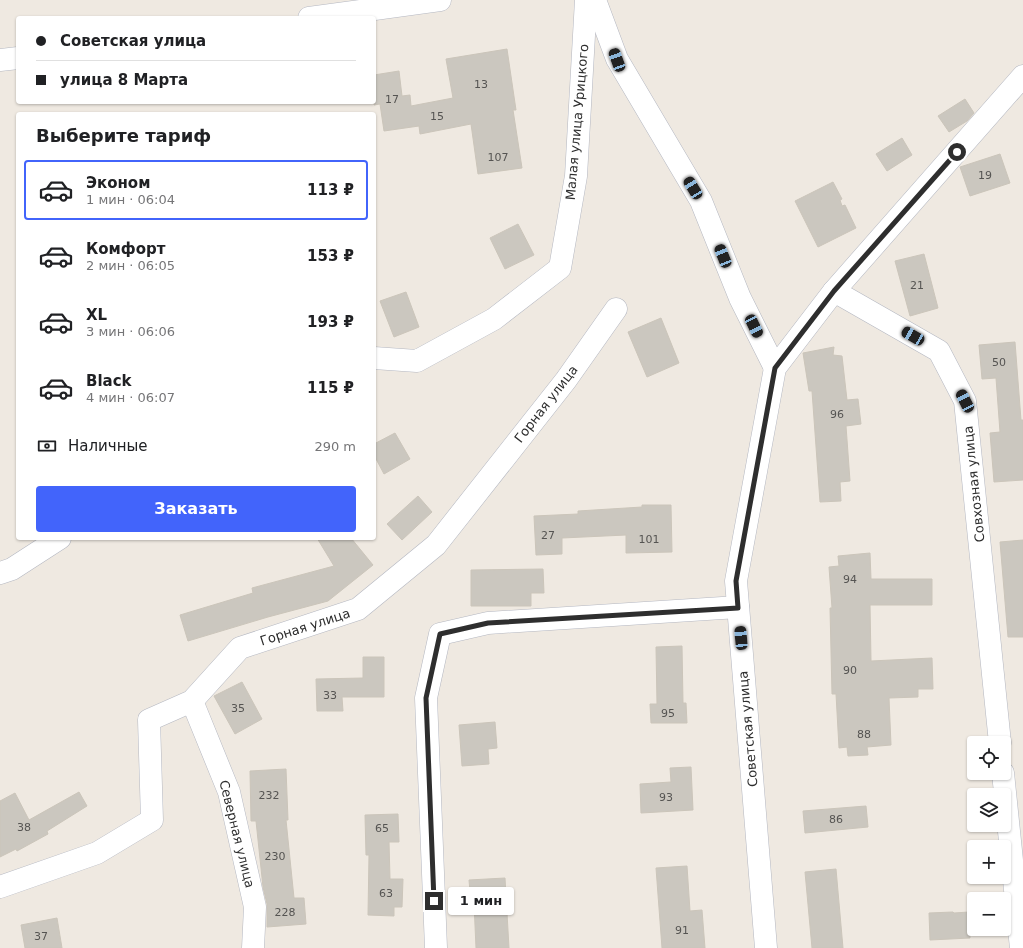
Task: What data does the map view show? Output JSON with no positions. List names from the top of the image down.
{
  "streets": {
    "street": [
      "Малая улица Урицкого",
      "Горная улица",
      "Совхозная улица",
      "Советская улица",
      "Северная улица"
    ]
  },
  "crossings": [
    ["Горная улица", "Северная улица"],
    ["Совхозная улица", "Советская улица"]
  ],
  "house_numbers": [
    "13",
    "17",
    "15",
    "107",
    "19",
    "21",
    "50",
    "96",
    "27",
    "101",
    "94",
    "90",
    "33",
    "35",
    "95",
    "88",
    "232",
    "93",
    "86",
    "38",
    "65",
    "230",
    "63",
    "228",
    "91",
    "37"
  ],
  "page": {
    "banner": ["Советская улица", "улица 8 Марта"],
    "heading": "Выберите тариф",
    "list": [
      {
        "name": "Эконом",
        "note": "1 мин · 06:04",
        "value": "113 ₽"
      },
      {
        "name": "Комфорт",
        "note": "2 мин · 06:05",
        "value": "153 ₽"
      },
      {
        "name": "XL",
        "note": "3 мин · 06:06",
        "value": "193 ₽"
      },
      {
        "name": "Black",
        "note": "4 мин · 06:07",
        "value": "115 ₽"
      }
    ],
    "pay": ["Наличные", "290 m"],
    "buttons": "Заказать",
    "map_buttons": ["+", "−"],
    "bubble": "1 мин"
  }
}
